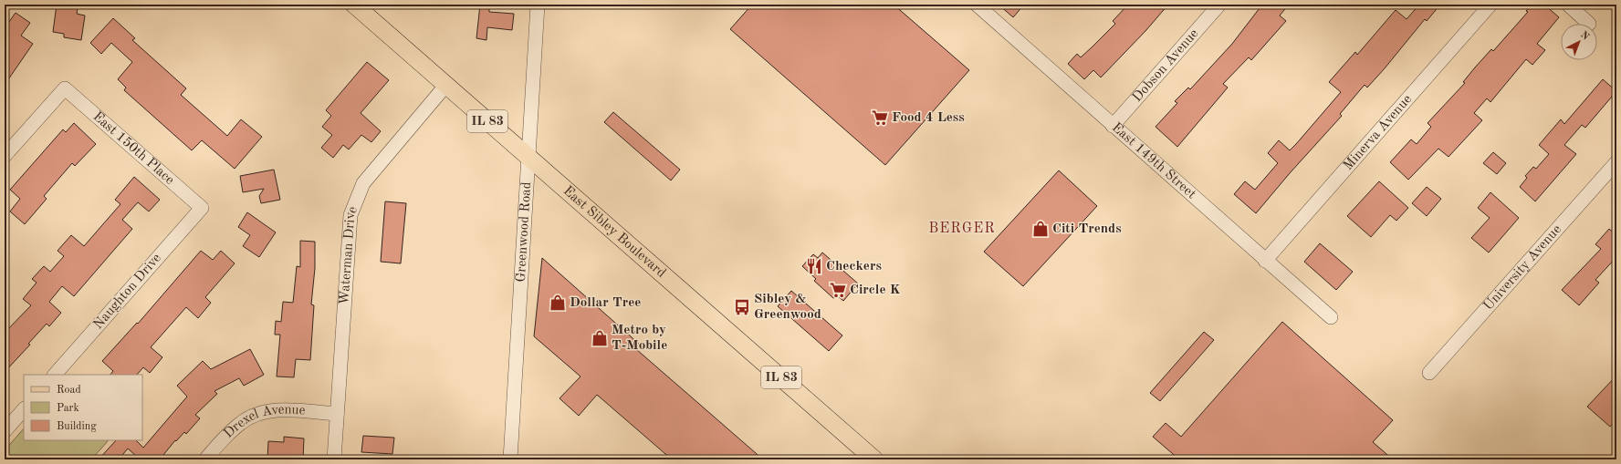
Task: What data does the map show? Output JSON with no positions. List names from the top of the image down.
{
  "streets": {
    "main road": ["IL 83", "East Sibley Boulevard"],
    "street": [
      "Dobson Avenue",
      "Minerva Avenue",
      "East 150th Place",
      "East 149th Street",
      "Greenwood Road",
      "Waterman Drive",
      "University Avenue",
      "Naughton Drive",
      "Drexel Avenue"
    ]
  },
  "crossings": [
    ["Dobson Avenue", "East 149th Street"],
    ["Minerva Avenue", "East 149th Street"],
    ["East 150th Place", "Naughton Drive"],
    ["Greenwood Road", "East Sibley Boulevard"],
    ["East Sibley Boulevard", "Waterman Drive"],
    ["Waterman Drive", "Drexel Avenue"]
  ],
  "districts": ["BERGER"],
  "places": {
    "supermarket": ["Food 4 Less", "Circle K"],
    "shop": ["Citi Trends", "Dollar Tree", "Metro by T-Mobile"],
    "restaurant": ["Checkers"],
    "bus stop": ["Sibley & Greenwood"]
  },
  "legend": ["Road", "Park", "Building"],
  "north": "top right"
}
